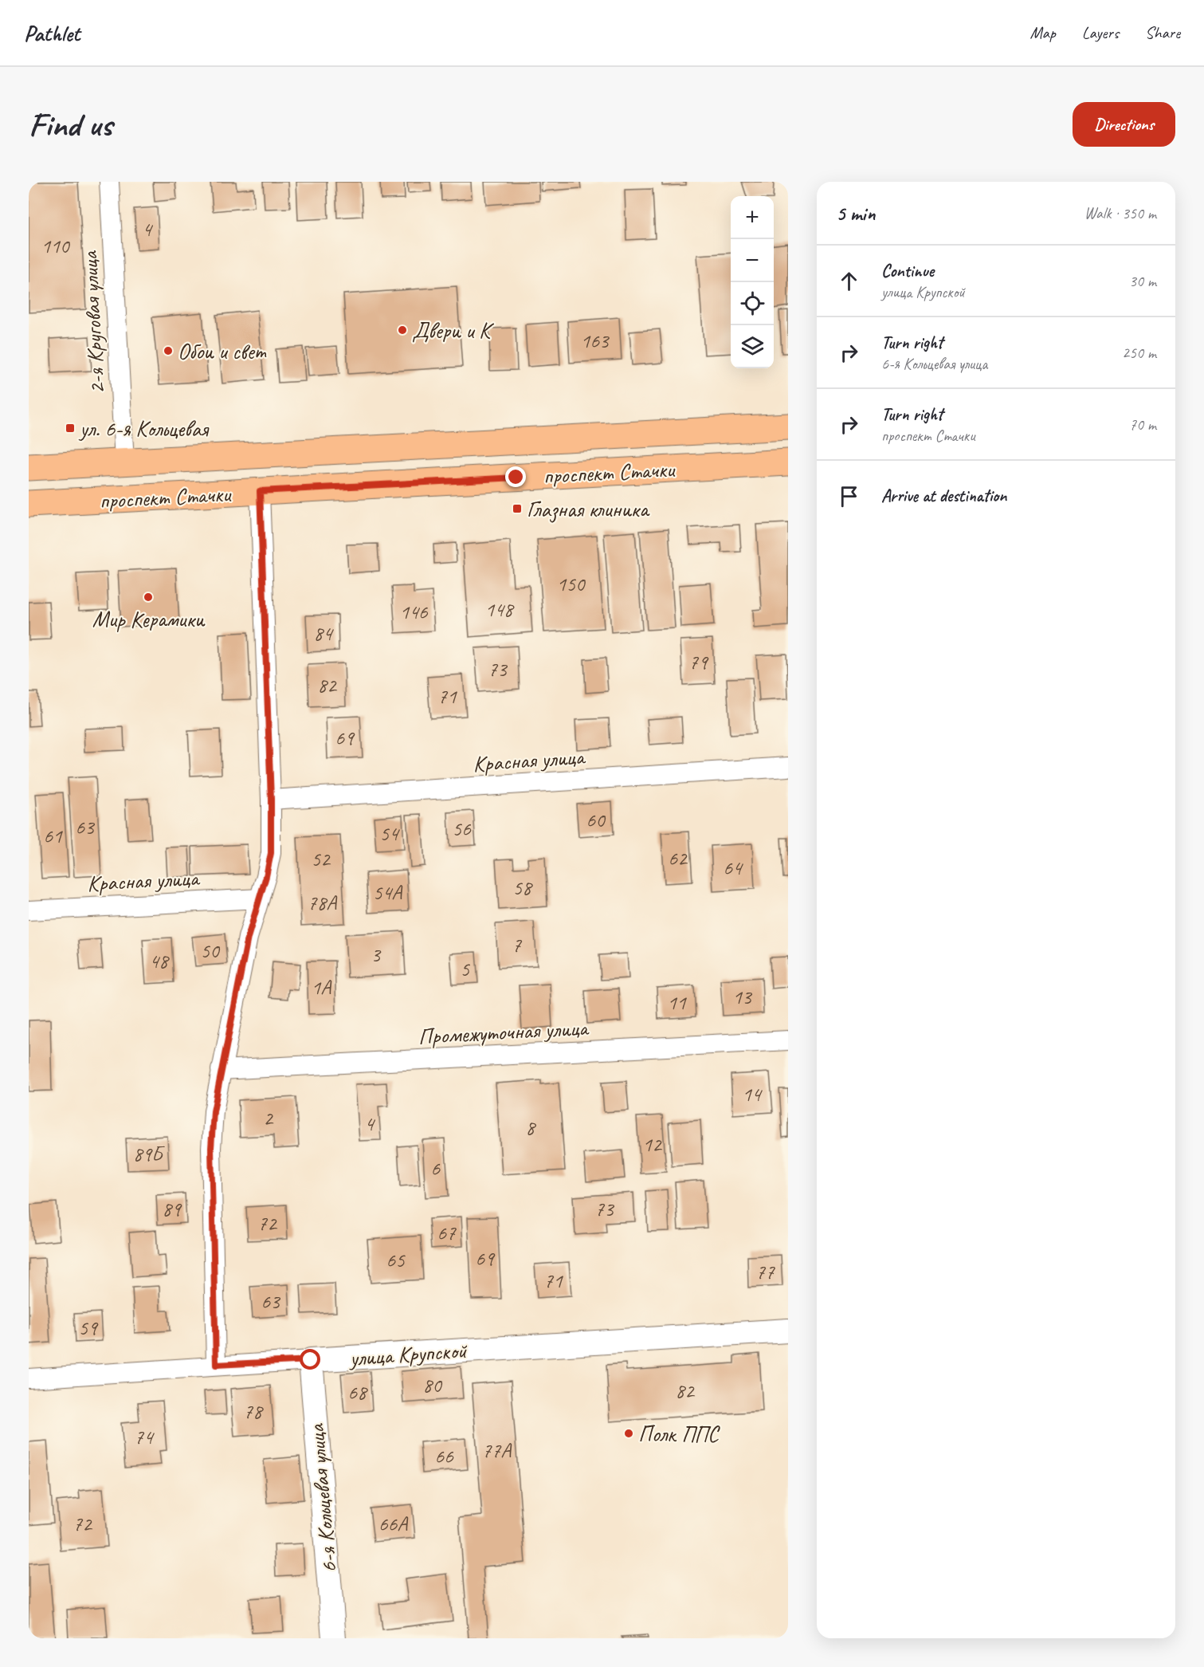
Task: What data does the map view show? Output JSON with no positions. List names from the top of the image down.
{
  "streets": {
    "main road": ["проспект Стачки"],
    "street": [
      "2-я Круговая улица",
      "Красная улица",
      "Промежуточная улица",
      "улица Крупской",
      "6-я Кольцевая улица"
    ]
  },
  "crossings": [
    ["2-я Круговая улица", "проспект Стачки"],
    ["улица Крупской", "6-я Кольцевая улица"]
  ],
  "places": {
    "other": [
      "Двери и К",
      "Обои и свет",
      "Мир Керамики",
      "Полк ППС"
    ],
    "transit": ["ул. 6-я Кольцевая", "Глазная клиника"]
  },
  "house_numbers": [
    "4",
    "110",
    "163",
    "150",
    "148",
    "146",
    "84",
    "79",
    "73",
    "82",
    "71",
    "69",
    "60",
    "63",
    "56",
    "54",
    "61",
    "62",
    "52",
    "64",
    "58",
    "54А",
    "78А",
    "7",
    "50",
    "3",
    "48",
    "5",
    "1А",
    "13",
    "11",
    "14",
    "2",
    "4",
    "8",
    "12",
    "89Б",
    "6",
    "89",
    "73",
    "72",
    "67",
    "69",
    "65",
    "77",
    "71",
    "63",
    "59",
    "80",
    "82",
    "68",
    "78",
    "74",
    "77А",
    "66",
    "72",
    "66А"
  ],
  "page": {
    "header": "Pathlet",
    "nav": ["Map", "Layers", "Share"],
    "buttons": "Directions",
    "title": "Find us",
    "heading": ["5 min", "Walk · 350 m"],
    "map_buttons": ["+", "−"],
    "list": [
      ["Continue", "улица Крупской", "30 m"],
      ["Turn right", "6-я Кольцевая улица", "250 m"],
      ["Turn right", "проспект Стачки", "70 m"],
      "Arrive at destination"
    ]
  }
}
